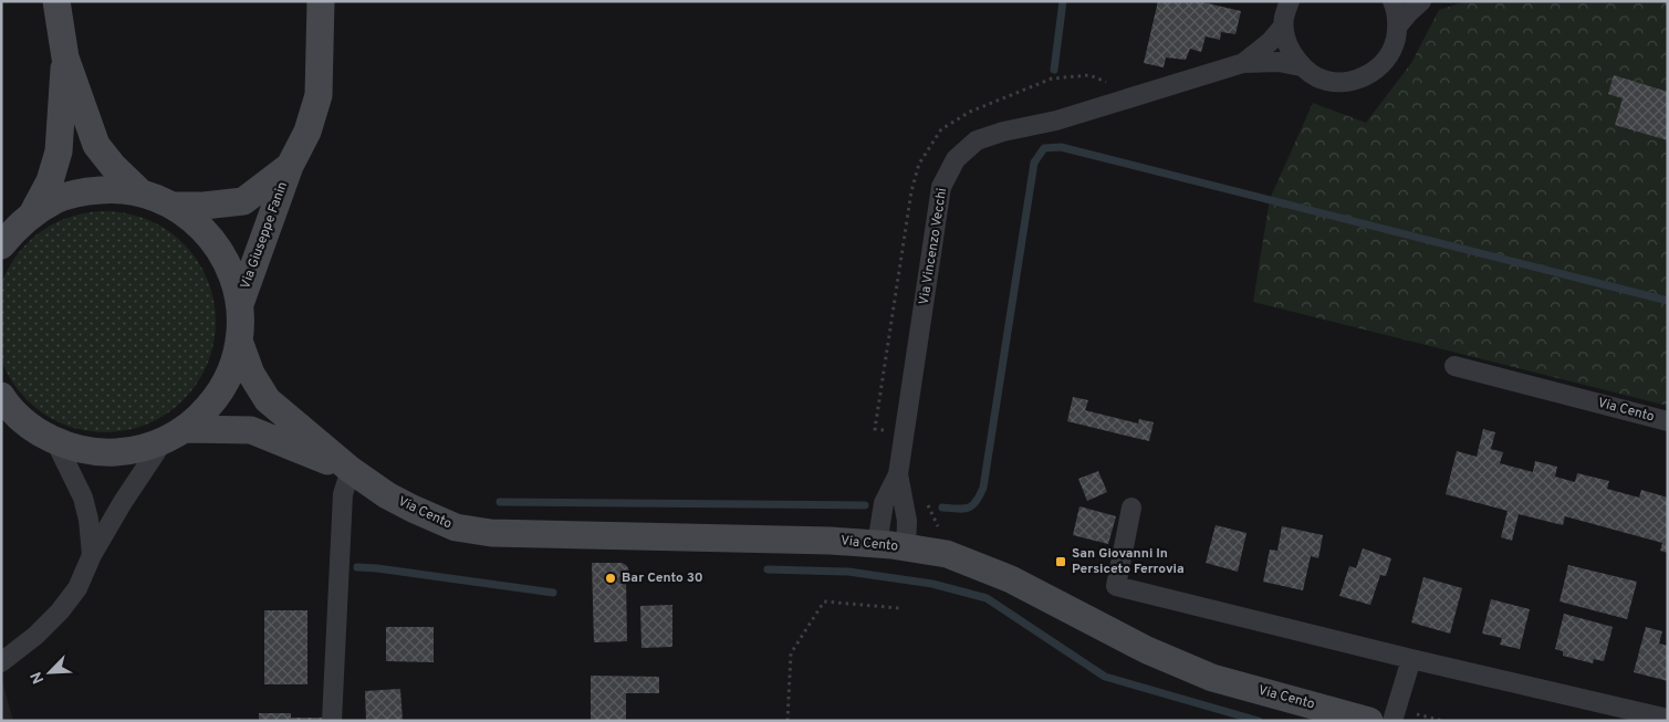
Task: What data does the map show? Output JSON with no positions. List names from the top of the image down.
{
  "streets": {
    "main road": ["Via Giuseppe Fanin", "Via Cento"],
    "street": ["Via Vincenzo Vecchi"]
  },
  "crossings": [
    ["Via Giuseppe Fanin", "Via Cento"],
    ["Via Vincenzo Vecchi", "Via Cento"]
  ],
  "places": {
    "transit": ["San Giovanni In Persiceto Ferrovia"],
    "other": ["Bar Cento 30"]
  },
  "north": "bottom left"
}
